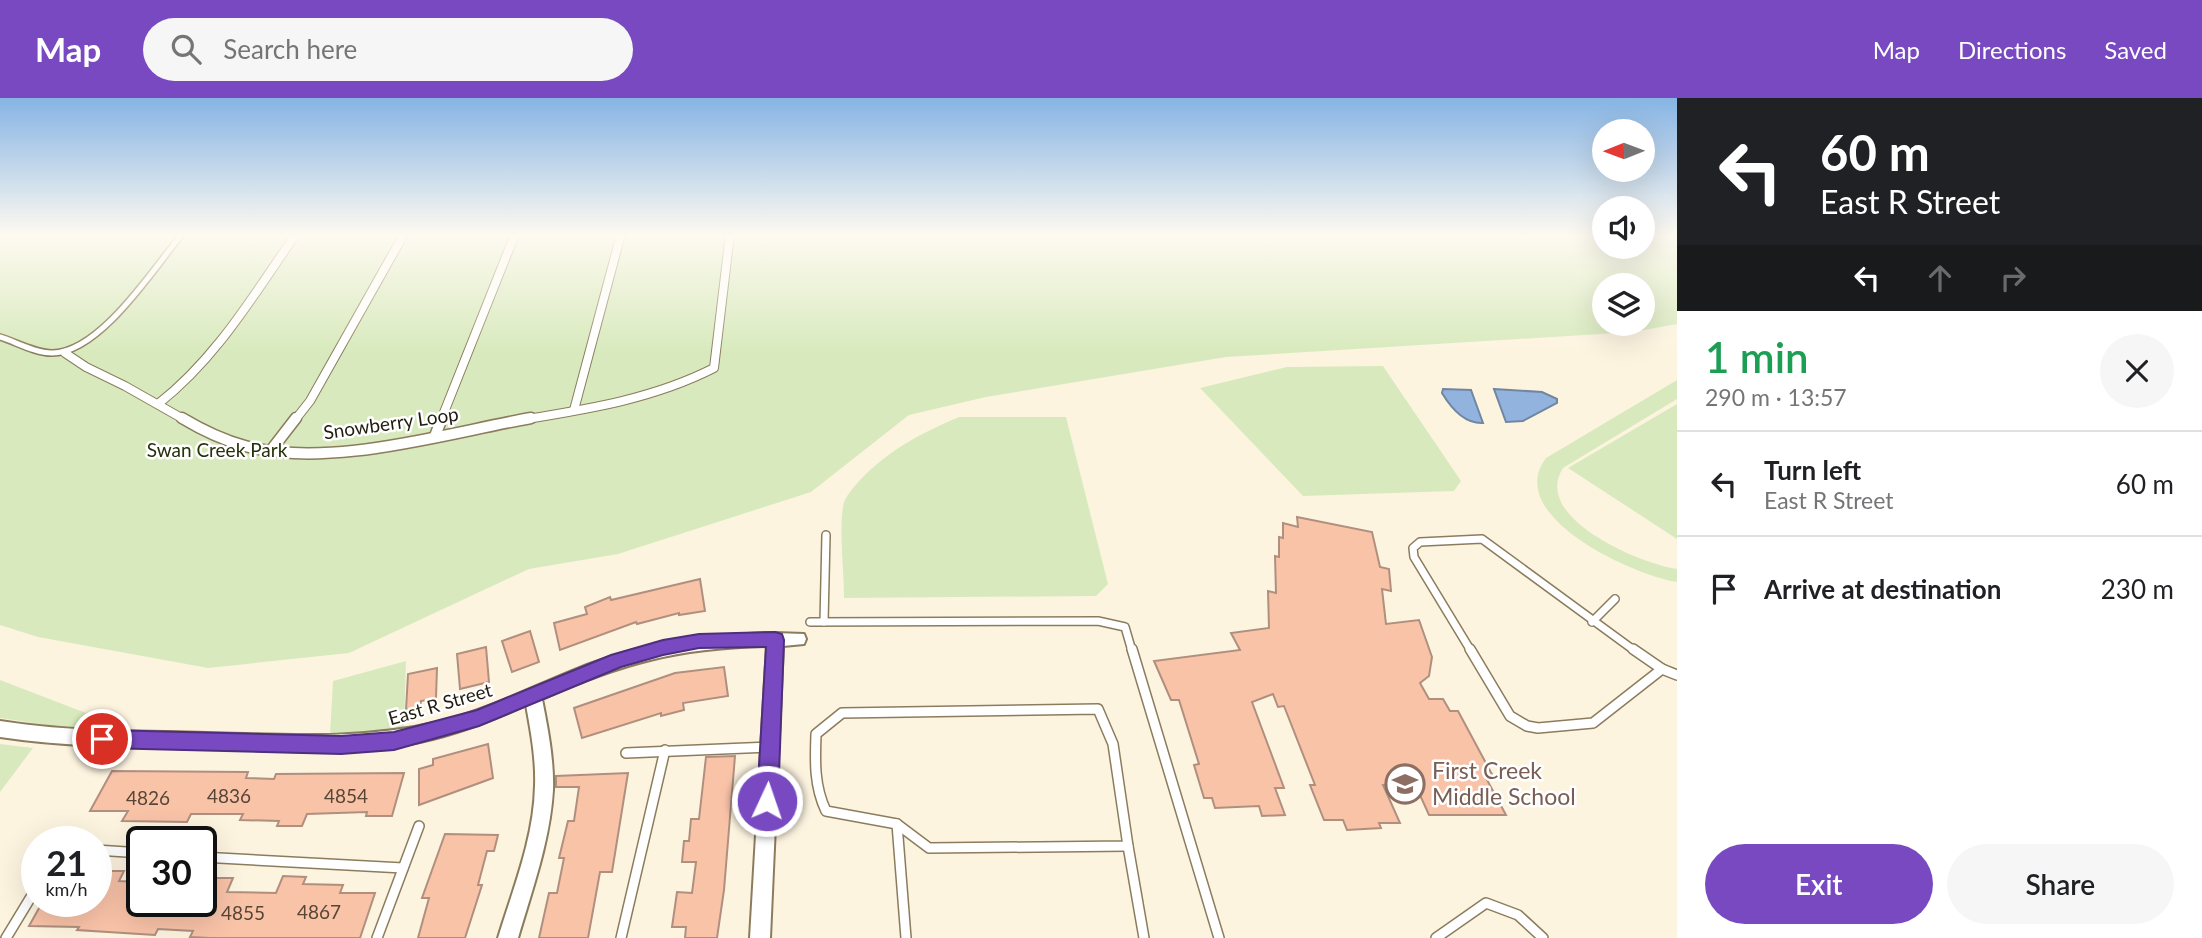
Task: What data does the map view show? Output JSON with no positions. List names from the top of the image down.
{
  "streets": {
    "street": ["Snowberry Loop", "East R Street"]
  },
  "parks": ["Swan Creek Park"],
  "places": {
    "school or university": ["First Creek Middle School"]
  },
  "house_numbers": [
    "4836",
    "4854",
    "4826",
    "4867",
    "4855"
  ],
  "north": "left",
  "page": {
    "header": "Map",
    "search": "Search here",
    "nav": ["Map", "Directions", "Saved"],
    "turn": ["60 m", "East R Street"],
    "heading": ["1 min", "290 m · 13:57"],
    "list": [
      {
        "name": "Turn left",
        "note": "East R Street",
        "value": "60 m"
      },
      {
        "name": "Arrive at destination",
        "value": "230 m"
      }
    ],
    "speed": "21 km/h",
    "limit": "30",
    "buttons": ["Exit", "Share"]
  }
}
